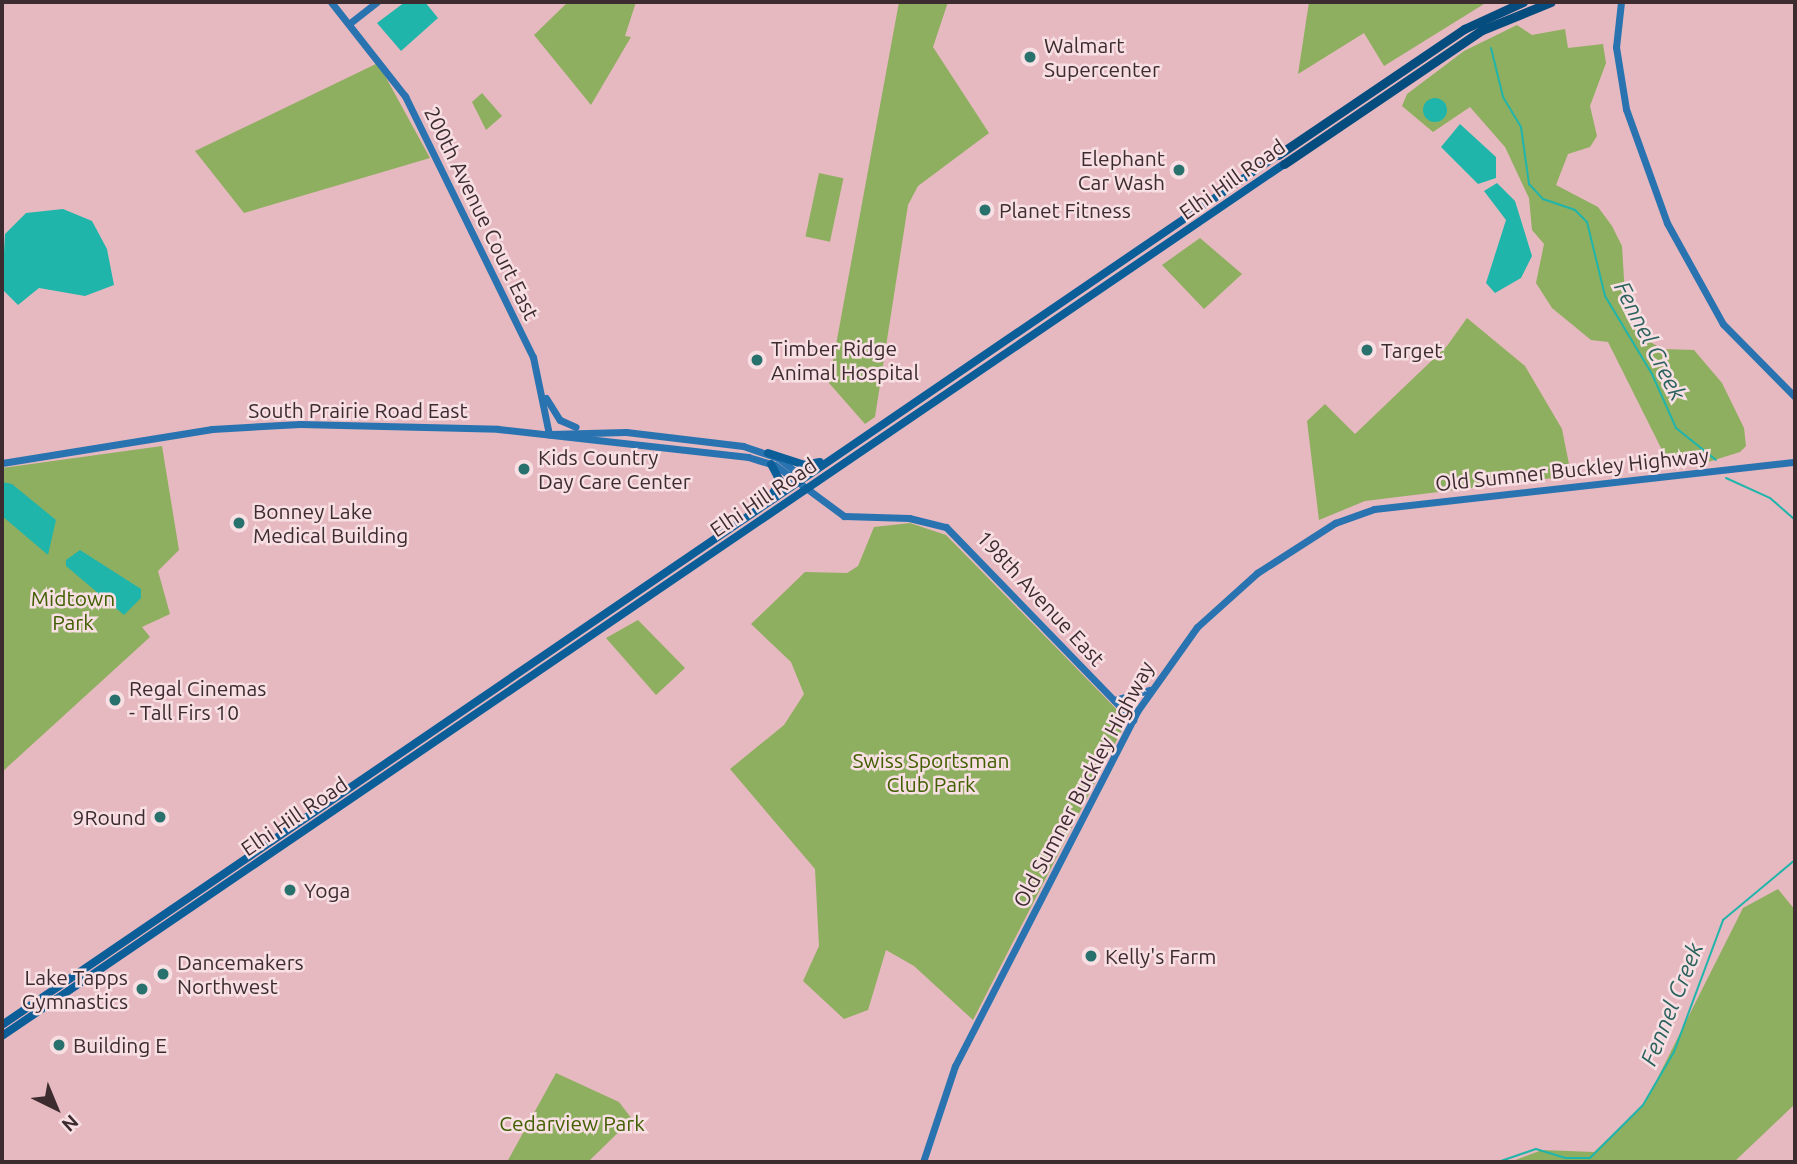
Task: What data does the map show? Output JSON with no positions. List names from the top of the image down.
{
  "streets": {
    "highway": ["Elhi Hill Road"],
    "street": [
      "200th Avenue Court East",
      "South Prairie Road East",
      "Old Sumner Buckley Highway",
      "198th Avenue East"
    ]
  },
  "crossings": [
    ["Elhi Hill Road", "South Prairie Road East"],
    ["Elhi Hill Road", "198th Avenue East"],
    ["200th Avenue Court East", "South Prairie Road East"],
    ["South Prairie Road East", "198th Avenue East"],
    ["Old Sumner Buckley Highway", "198th Avenue East"]
  ],
  "water": ["Fennel Creek"],
  "parks": ["Midtown Park", "Swiss Sportsman Club Park", "Cedarview Park"],
  "places": [
    "Walmart Supercenter",
    "Elephant Car Wash",
    "Planet Fitness",
    "Target",
    "Timber Ridge Animal Hospital",
    "Kids Country Day Care Center",
    "Bonney Lake Medical Building",
    "Regal Cinemas - Tall Firs 10",
    "9Round",
    "Yoga",
    "Kelly's Farm",
    "Dancemakers Northwest",
    "Lake Tapps Gymnastics",
    "Building E"
  ],
  "north": "bottom right"
}
